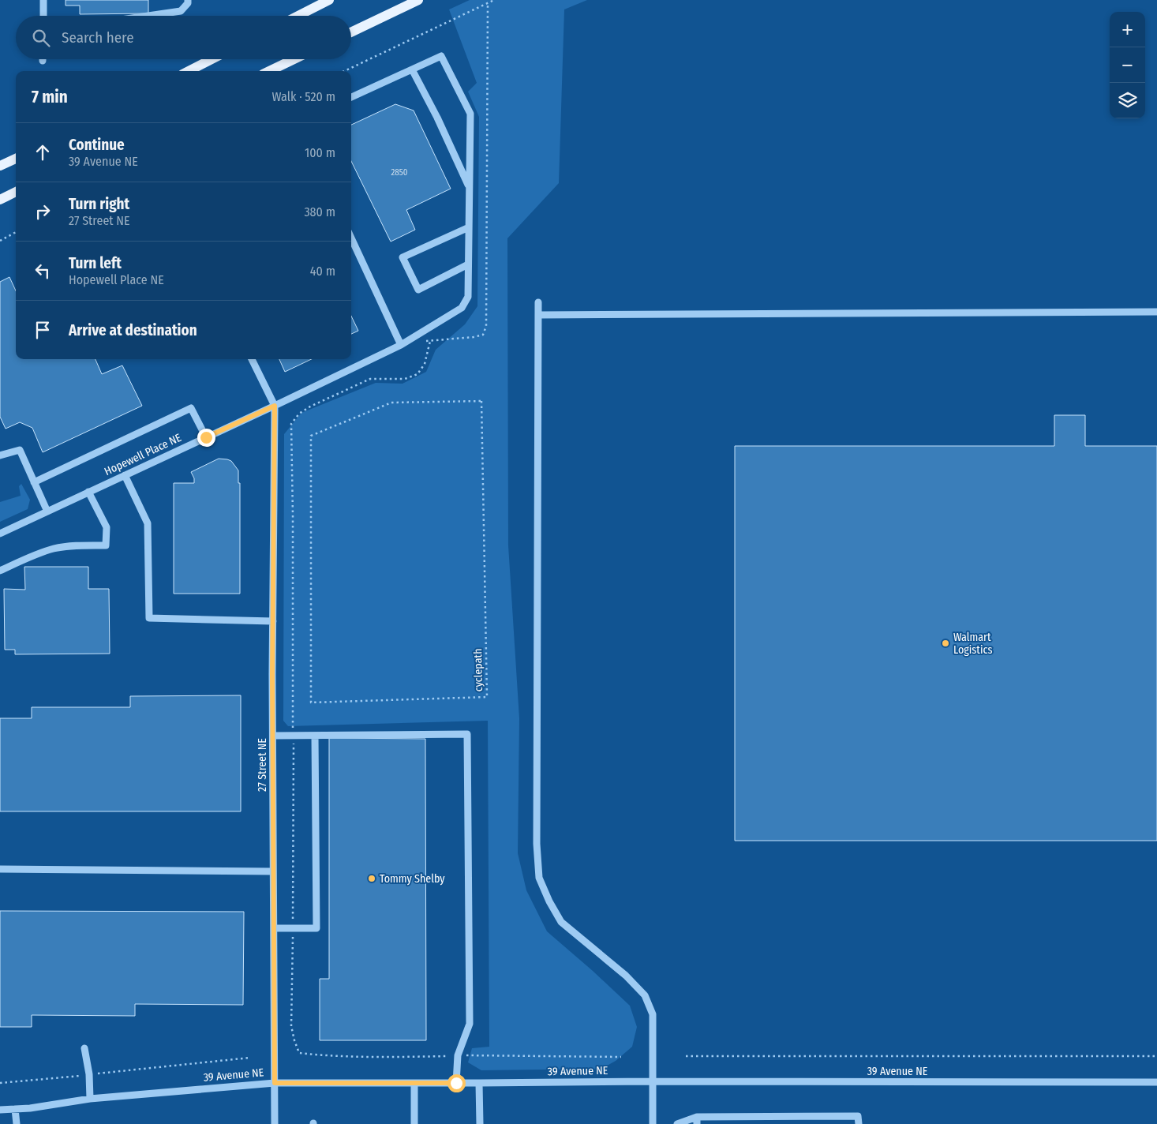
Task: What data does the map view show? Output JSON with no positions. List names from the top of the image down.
{
  "streets": {
    "street": ["Hopewell Place NE", "27 Street NE", "39 Avenue NE"],
    "path": ["cyclepath"]
  },
  "crossings": [
    ["Hopewell Place NE", "27 Street NE"],
    ["27 Street NE", "39 Avenue NE"]
  ],
  "places": ["Walmart Logistics", "Tommy Shelby"],
  "house_numbers": ["2850"],
  "page": {
    "map_buttons": ["+", "−"],
    "search": "Search here",
    "heading": ["7 min", "Walk · 520 m"],
    "list": [
      ["Continue", "39 Avenue NE", "100 m"],
      ["Turn right", "27 Street NE", "380 m"],
      ["Turn left", "Hopewell Place NE", "40 m"],
      "Arrive at destination"
    ]
  }
}
